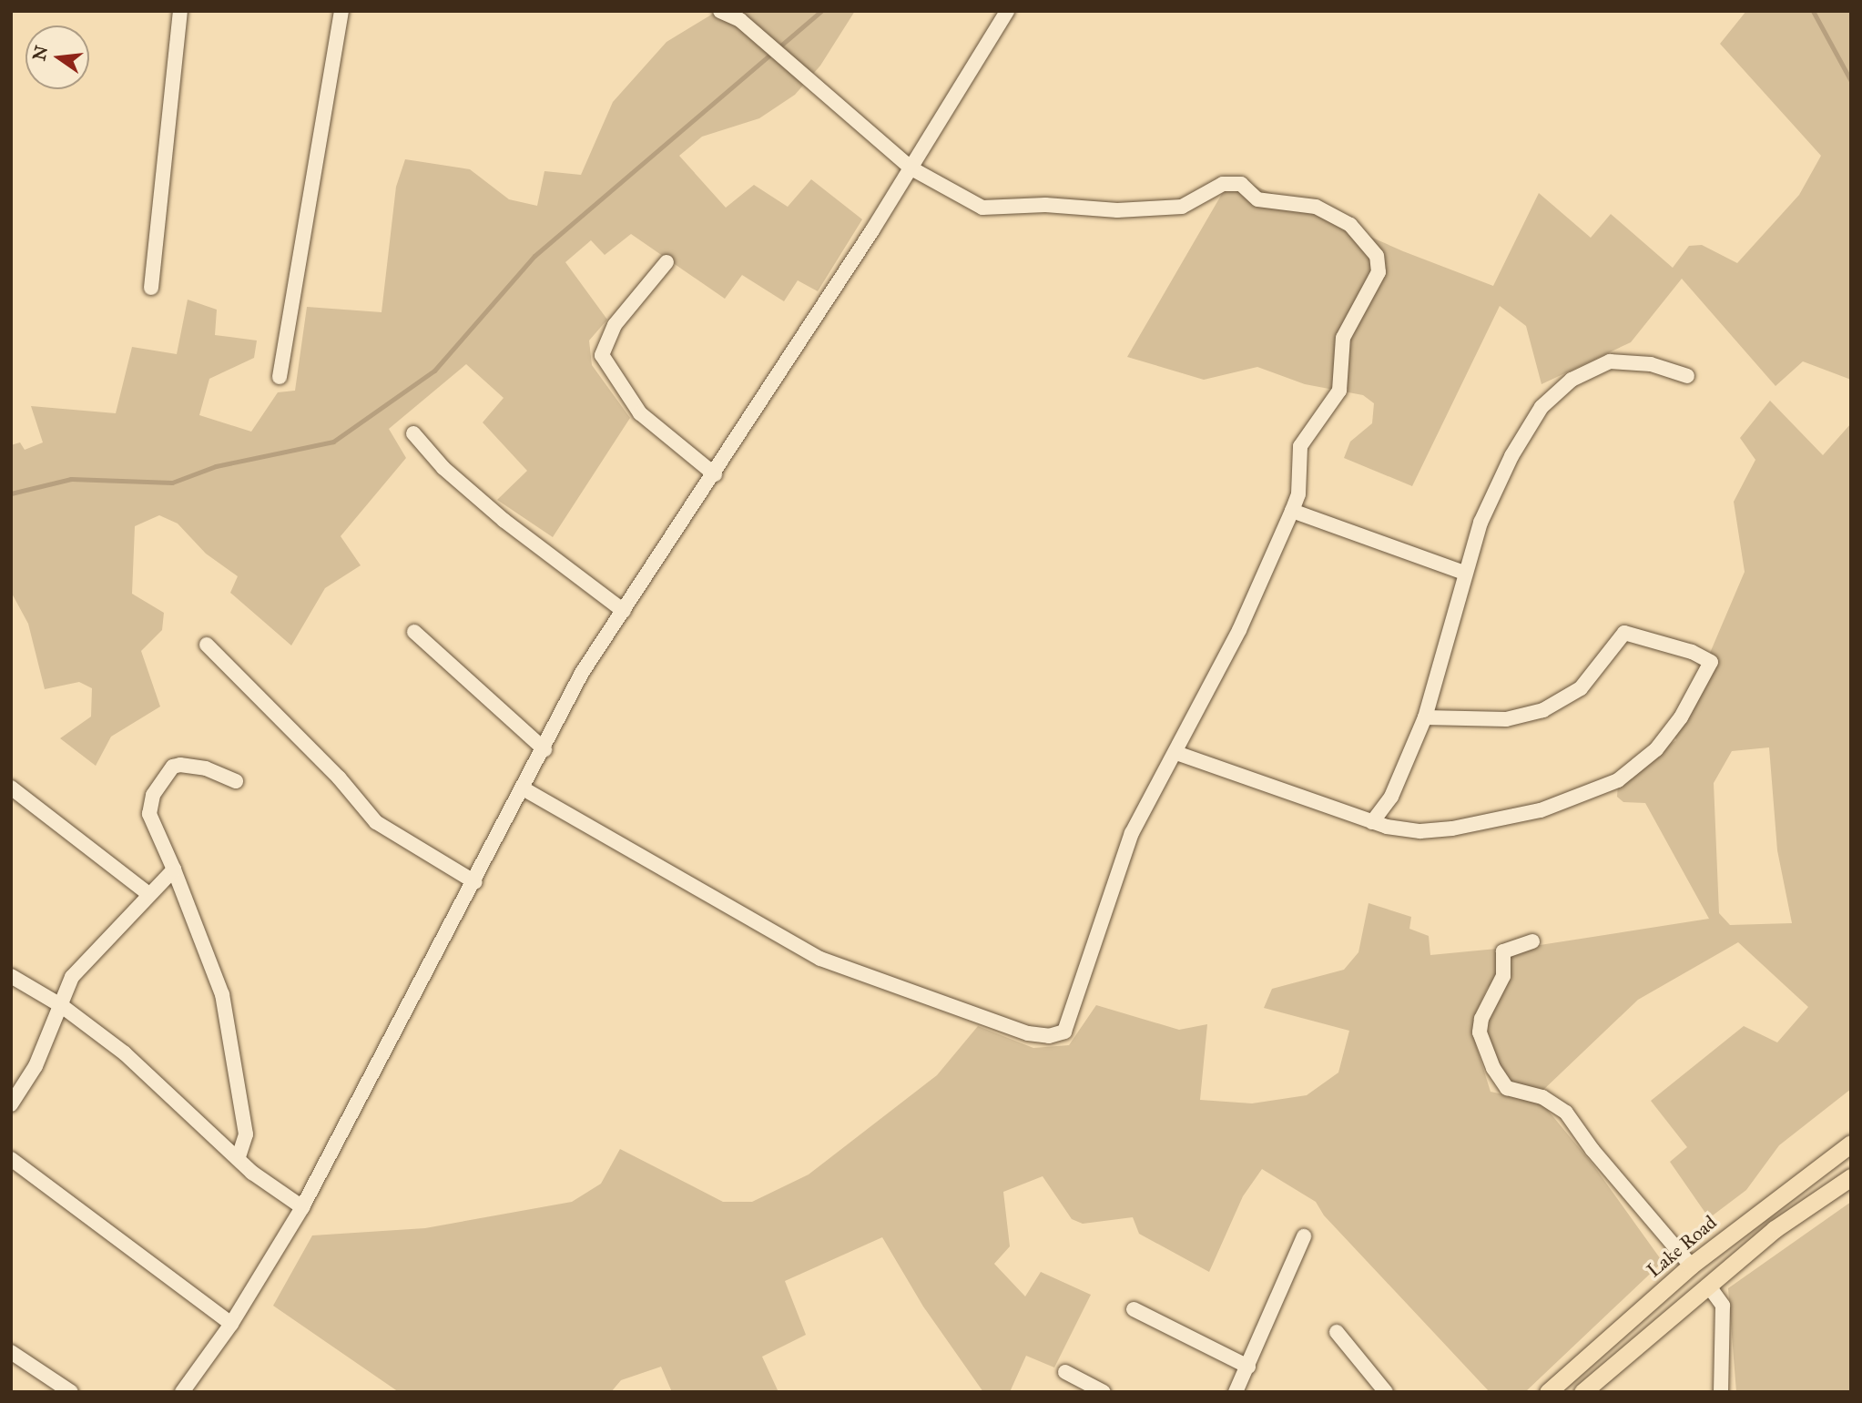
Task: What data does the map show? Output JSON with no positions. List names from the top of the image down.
{
  "streets": {
    "main road": ["Lake Road"]
  },
  "north": "left"
}
